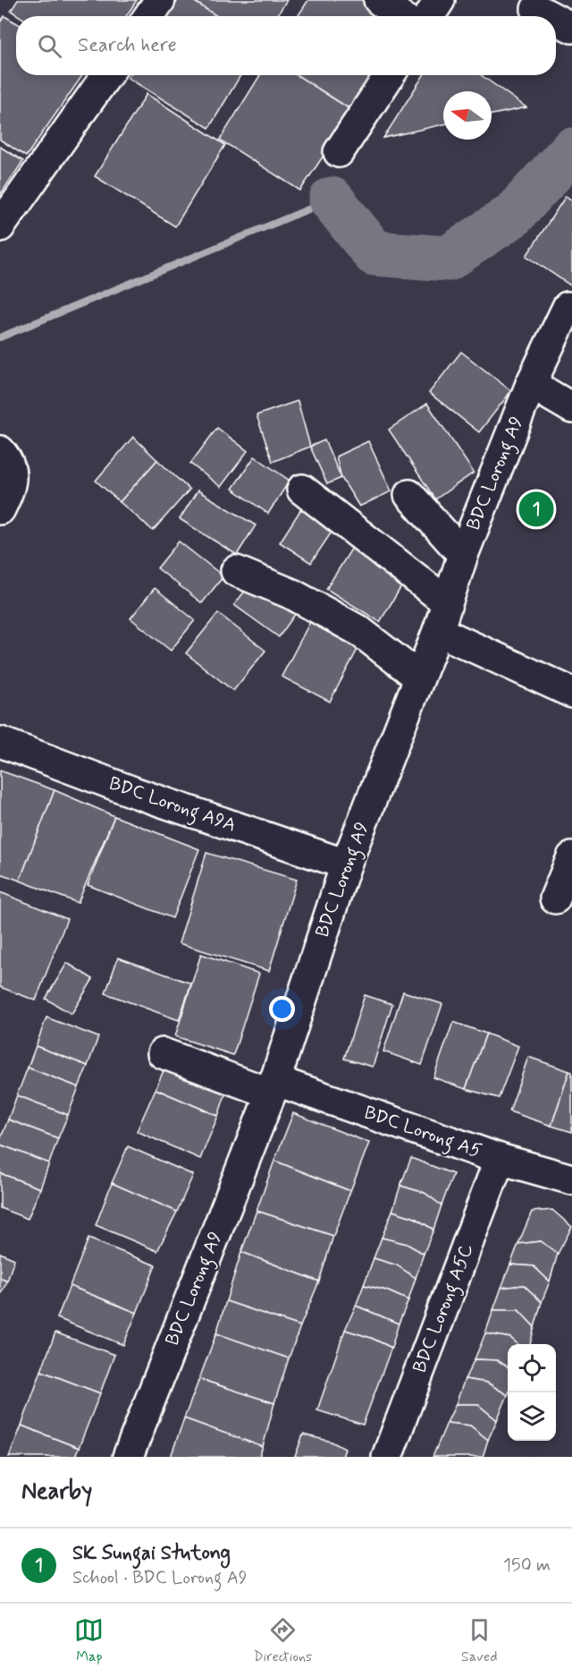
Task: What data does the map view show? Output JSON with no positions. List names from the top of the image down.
{
  "streets": {
    "street": [
      "BDC Lorong A9",
      "BDC Lorong A9A",
      "BDC Lorong A5",
      "BDC Lorong A5C"
    ]
  },
  "crossings": [
    ["BDC Lorong A9", "BDC Lorong A9A"],
    ["BDC Lorong A9", "BDC Lorong A5"],
    ["BDC Lorong A5", "BDC Lorong A5C"]
  ],
  "north": "left",
  "page": {
    "search": "Search here",
    "pins": "1",
    "heading": "Nearby",
    "list": [
      {
        "mark": "1",
        "name": "SK Sungai Stutong",
        "note": "School · BDC Lorong A9",
        "value": "150 m"
      }
    ],
    "nav": ["Map", "Directions", "Saved"]
  }
}
